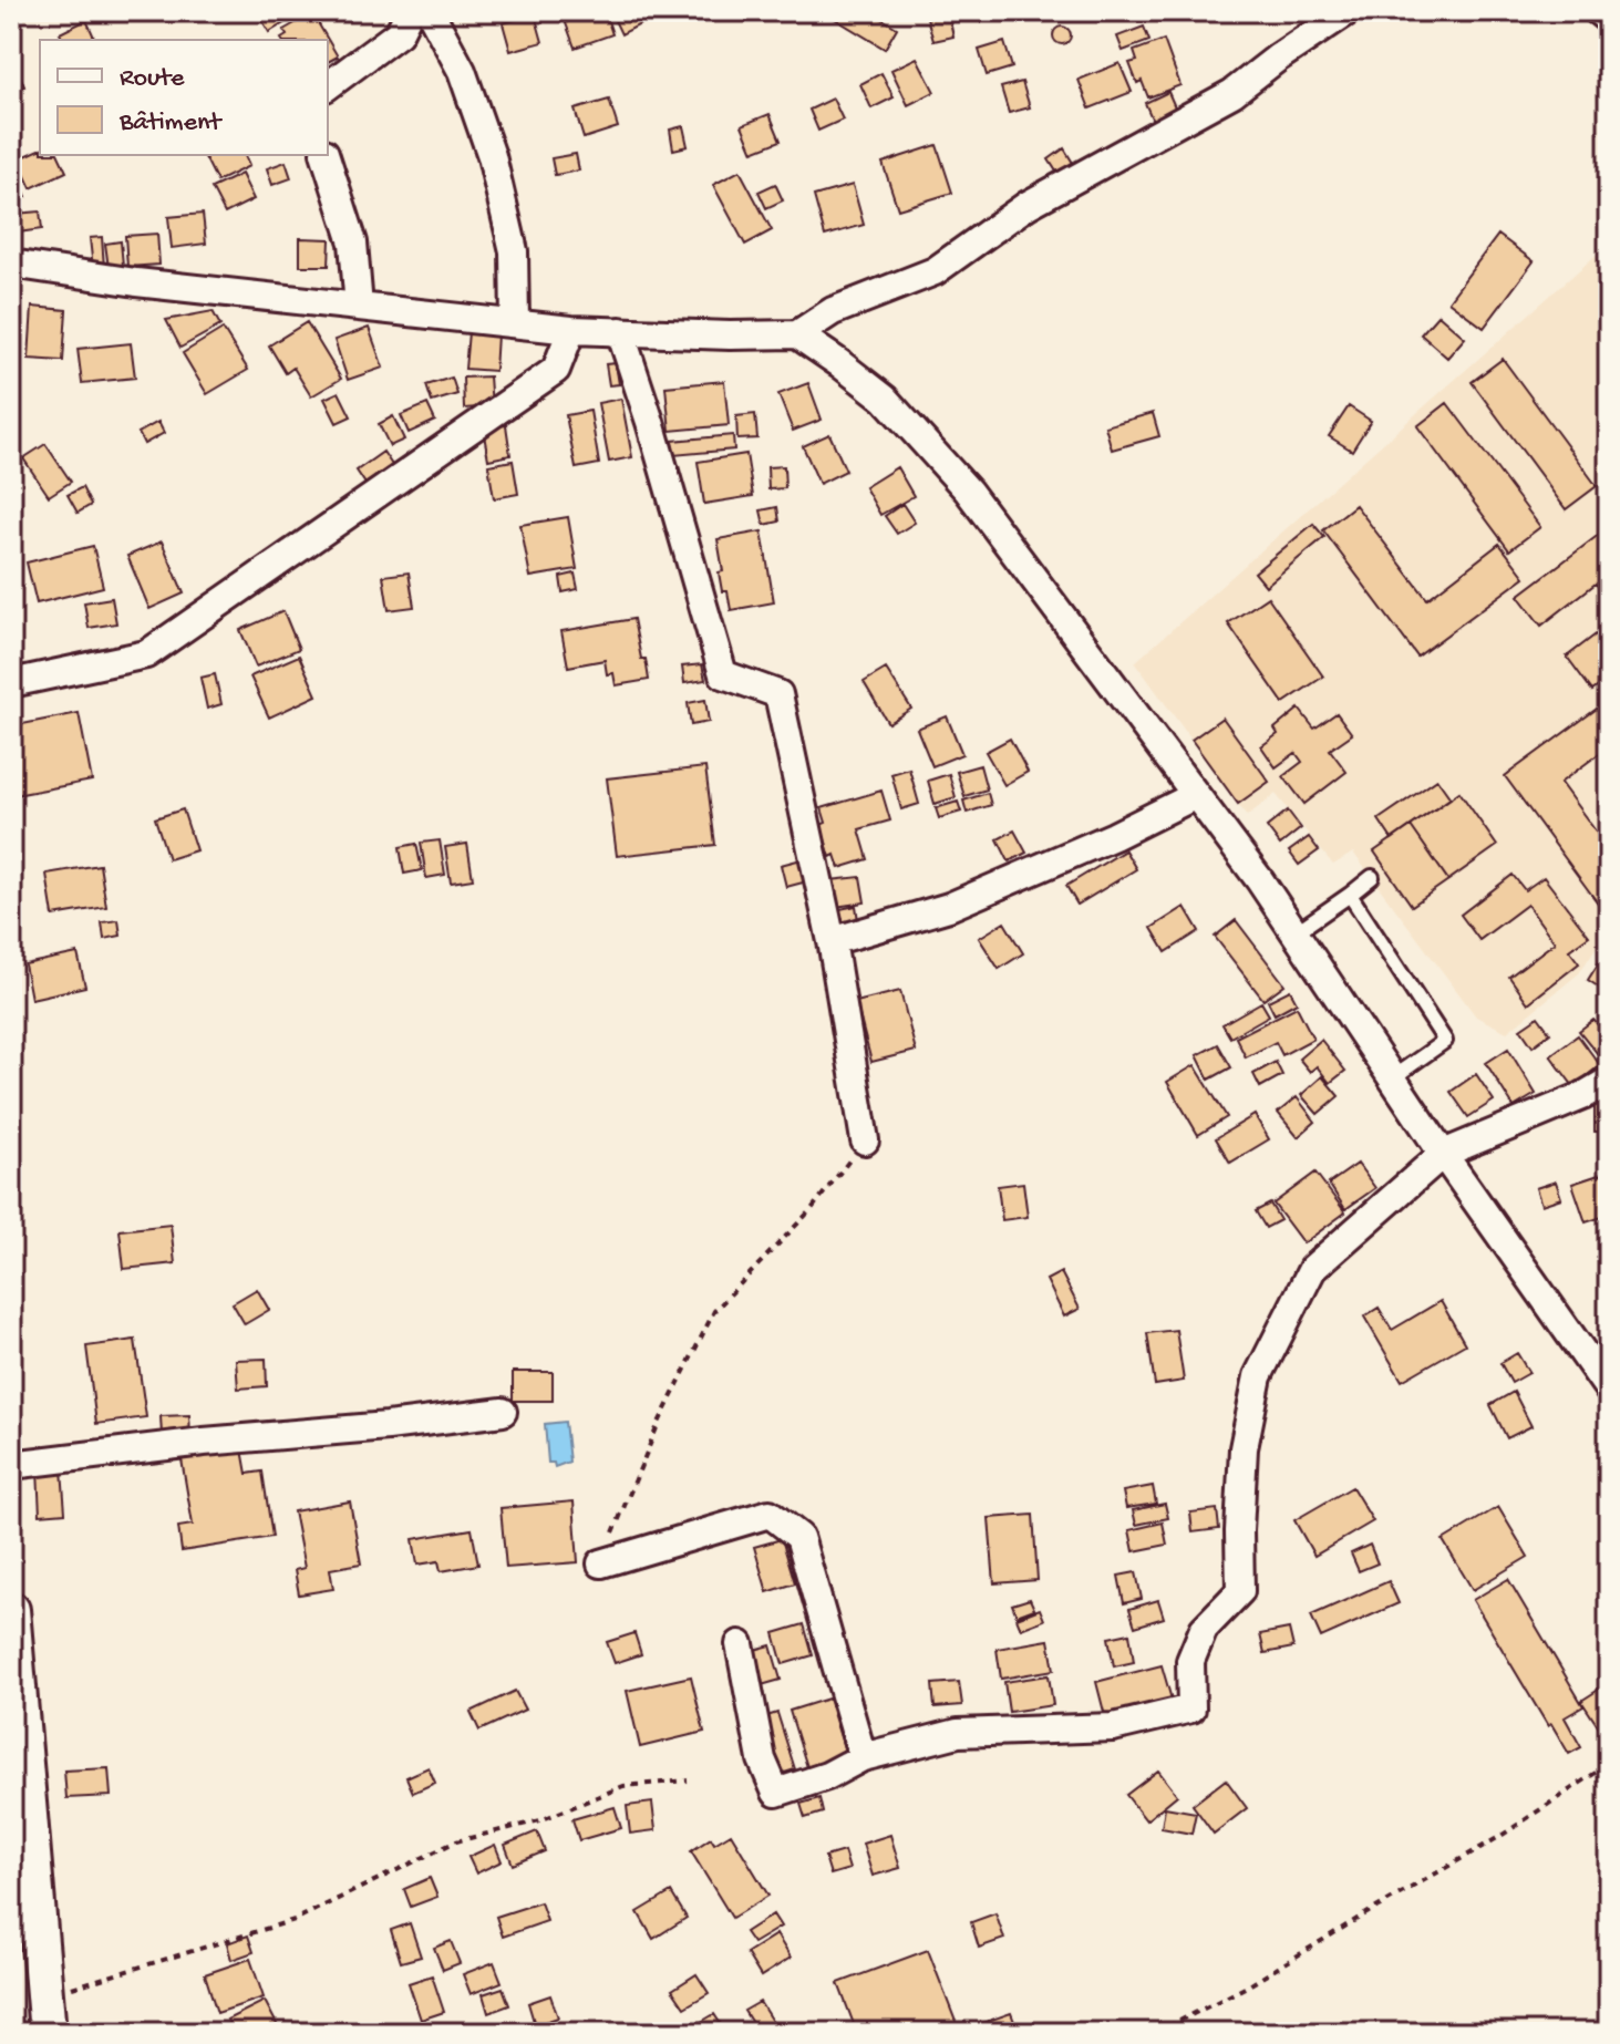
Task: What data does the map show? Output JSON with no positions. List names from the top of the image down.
{
  "legend": ["Route", "Bâtiment"]
}
